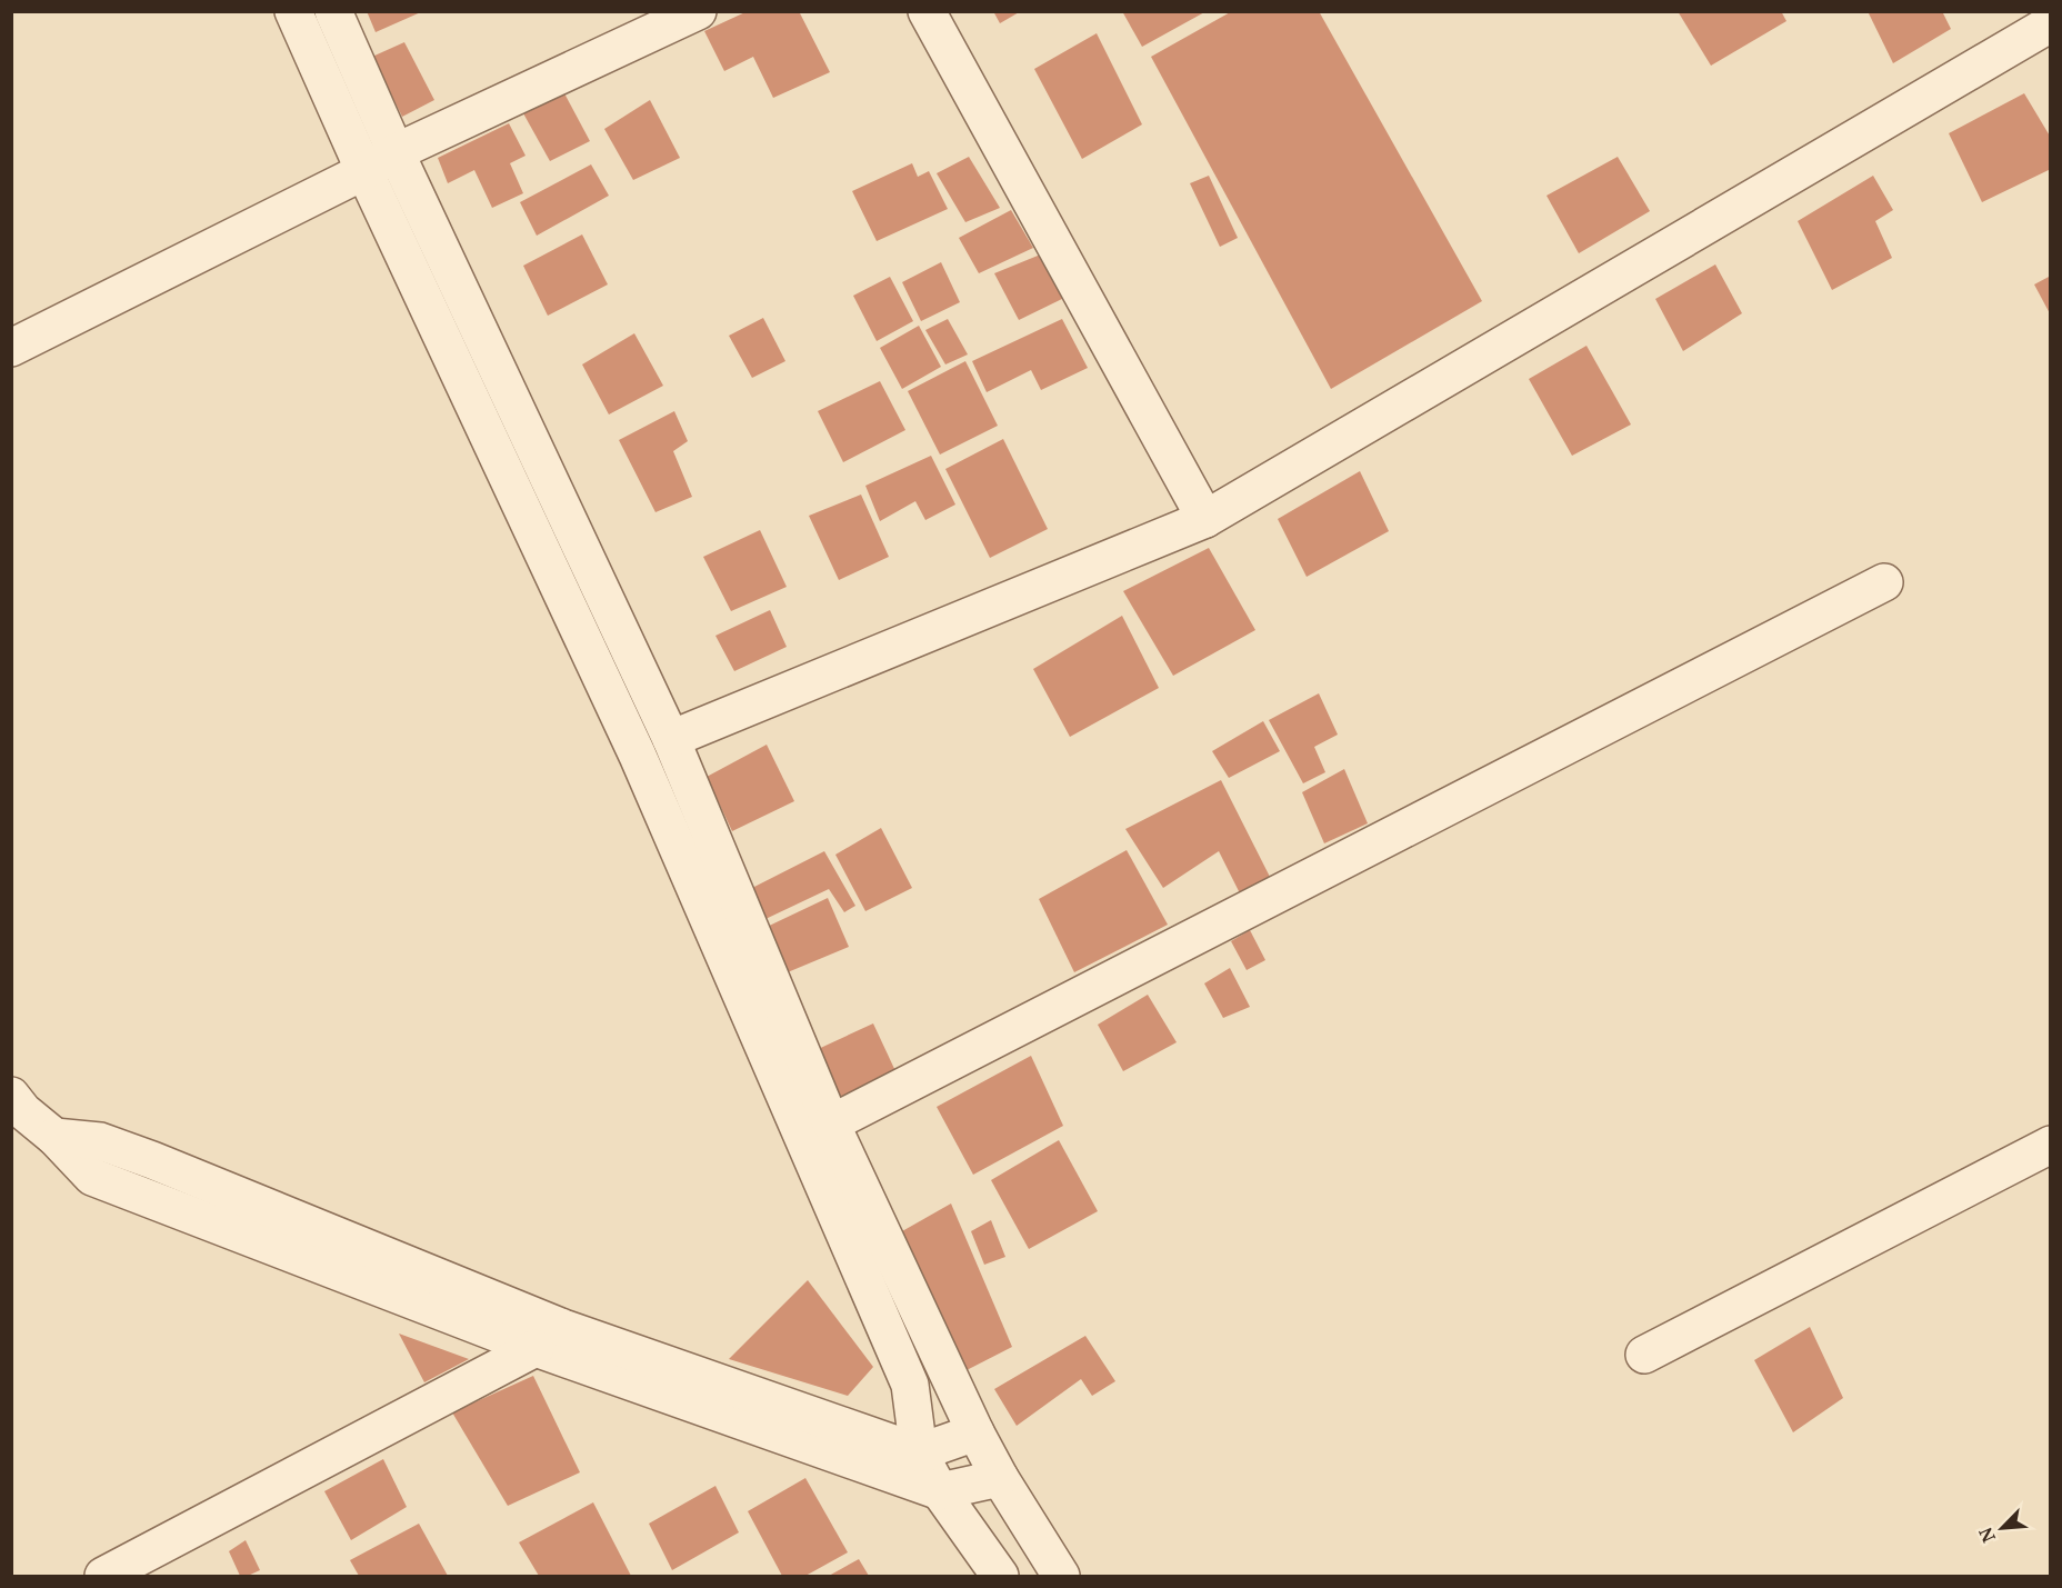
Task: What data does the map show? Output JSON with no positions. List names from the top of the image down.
{
  "north": "bottom left"
}
